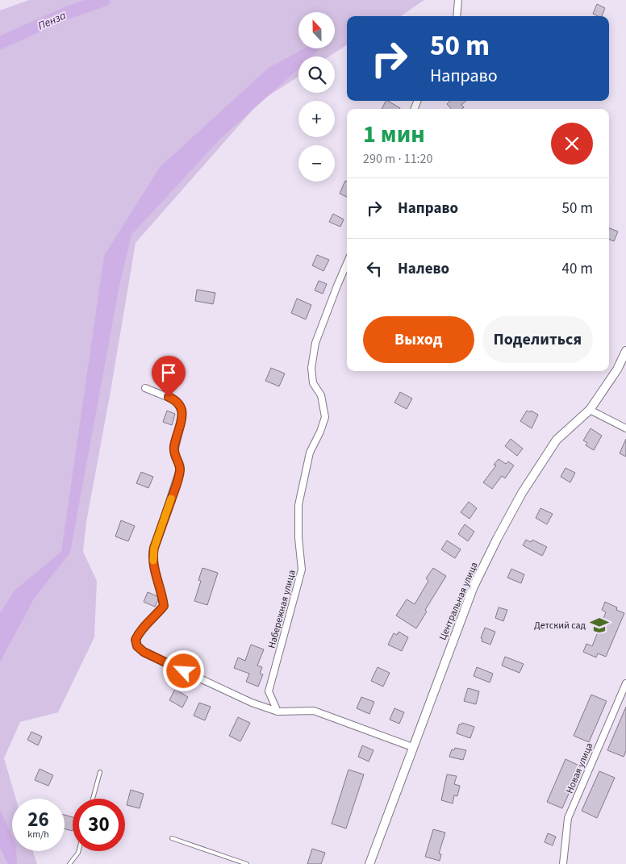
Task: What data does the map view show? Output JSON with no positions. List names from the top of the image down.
{
  "streets": {
    "street": ["Центральная улица", "Набережная улица", "Новая улица"]
  },
  "water": ["Пенза"],
  "places": {
    "school or university": ["Детский сад"]
  },
  "north": "top",
  "page": {
    "map_buttons": ["+", "−"],
    "turn": ["50 m", "Направо"],
    "heading": ["1 мин", "290 m · 11:20"],
    "list": [
      {
        "name": "Направо",
        "value": "50 m"
      },
      {
        "name": "Налево",
        "value": "40 m"
      }
    ],
    "buttons": ["Выход", "Поделиться"],
    "speed": "26 km/h",
    "limit": "30"
  }
}
